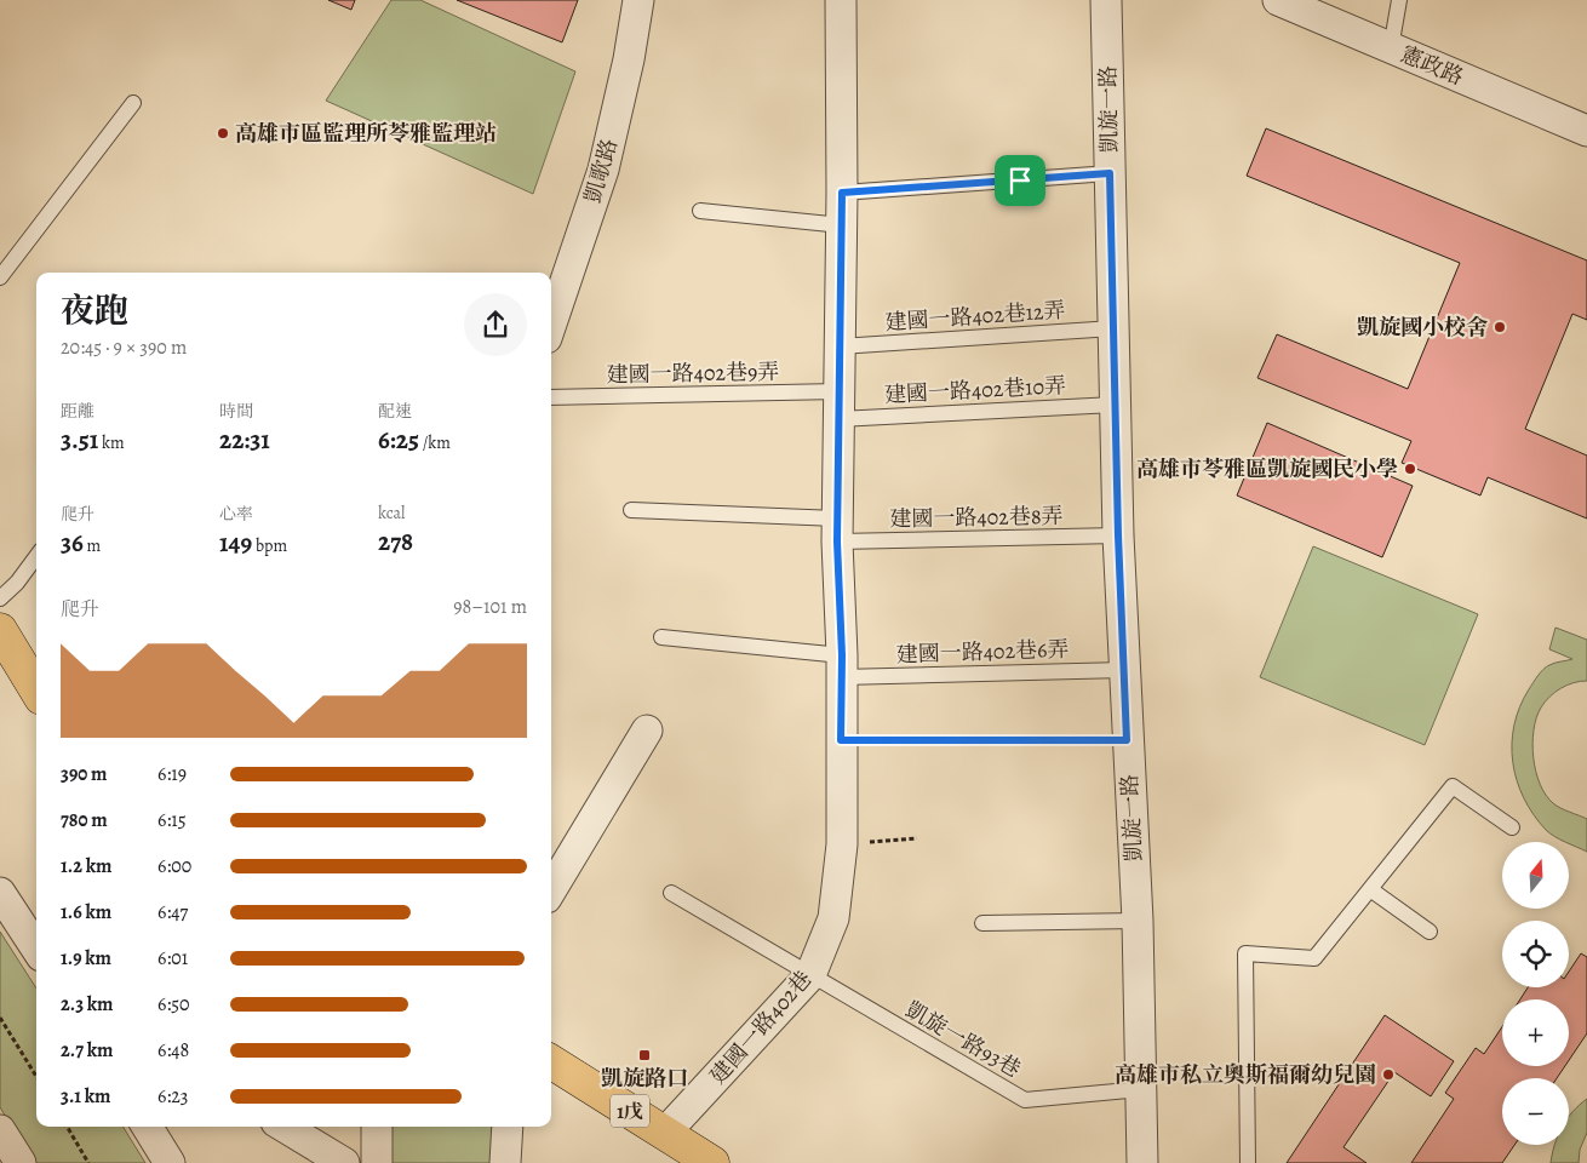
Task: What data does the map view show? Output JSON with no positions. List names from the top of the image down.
{
  "streets": {
    "main road": ["1戊"],
    "street": [
      "憲政路",
      "凱旋一路",
      "凱歌路",
      "建國一路402巷"
    ],
    "lane": [
      "建國一路402巷12弄",
      "建國一路402巷9弄",
      "建國一路402巷10弄",
      "建國一路402巷8弄",
      "建國一路402巷6弄",
      "凱旋一路93巷"
    ]
  },
  "crossings": [
    ["凱旋一路", "建國一路402巷12弄"],
    ["凱旋一路", "建國一路402巷10弄"],
    ["凱旋一路", "建國一路402巷8弄"],
    ["凱旋一路", "建國一路402巷6弄"],
    ["凱旋一路", "凱旋一路93巷"],
    ["建國一路402巷12弄", "建國一路402巷"],
    ["建國一路402巷9弄", "建國一路402巷10弄"],
    ["建國一路402巷9弄", "建國一路402巷"],
    ["建國一路402巷10弄", "建國一路402巷"],
    ["建國一路402巷8弄", "建國一路402巷"],
    ["建國一路402巷6弄", "建國一路402巷"],
    ["建國一路402巷", "凱旋一路93巷"],
    ["建國一路402巷", "1戊"]
  ],
  "places": {
    "other": [
      "高雄市區監理所苓雅監理站",
      "凱旋國小校舍",
      "高雄市苓雅區凱旋國民小學",
      "高雄市私立奧斯福爾幼兒園"
    ],
    "transit": ["凱旋路口"]
  },
  "north": "top",
  "page": {
    "heading": ["夜跑", "20:45 · 9 × 390 m"],
    "stats": [
      ["距離", "3.51 km"],
      ["時間", "22:31"],
      ["配速", "6:25 /km"],
      ["爬升", "36 m"],
      ["心率", "149 bpm"],
      ["kcal", "278"]
    ],
    "chart": ["爬升", "98–101 m"],
    "list": [
      {
        "name": "390 m",
        "note": "6:19"
      },
      {
        "name": "780 m",
        "note": "6:15"
      },
      {
        "name": "1.2 km",
        "note": "6:00"
      },
      {
        "name": "1.6 km",
        "note": "6:47"
      },
      {
        "name": "1.9 km",
        "note": "6:01"
      },
      {
        "name": "2.3 km",
        "note": "6:50"
      },
      {
        "name": "2.7 km",
        "note": "6:48"
      },
      {
        "name": "3.1 km",
        "note": "6:23"
      }
    ],
    "map_buttons": ["+", "−"]
  }
}
